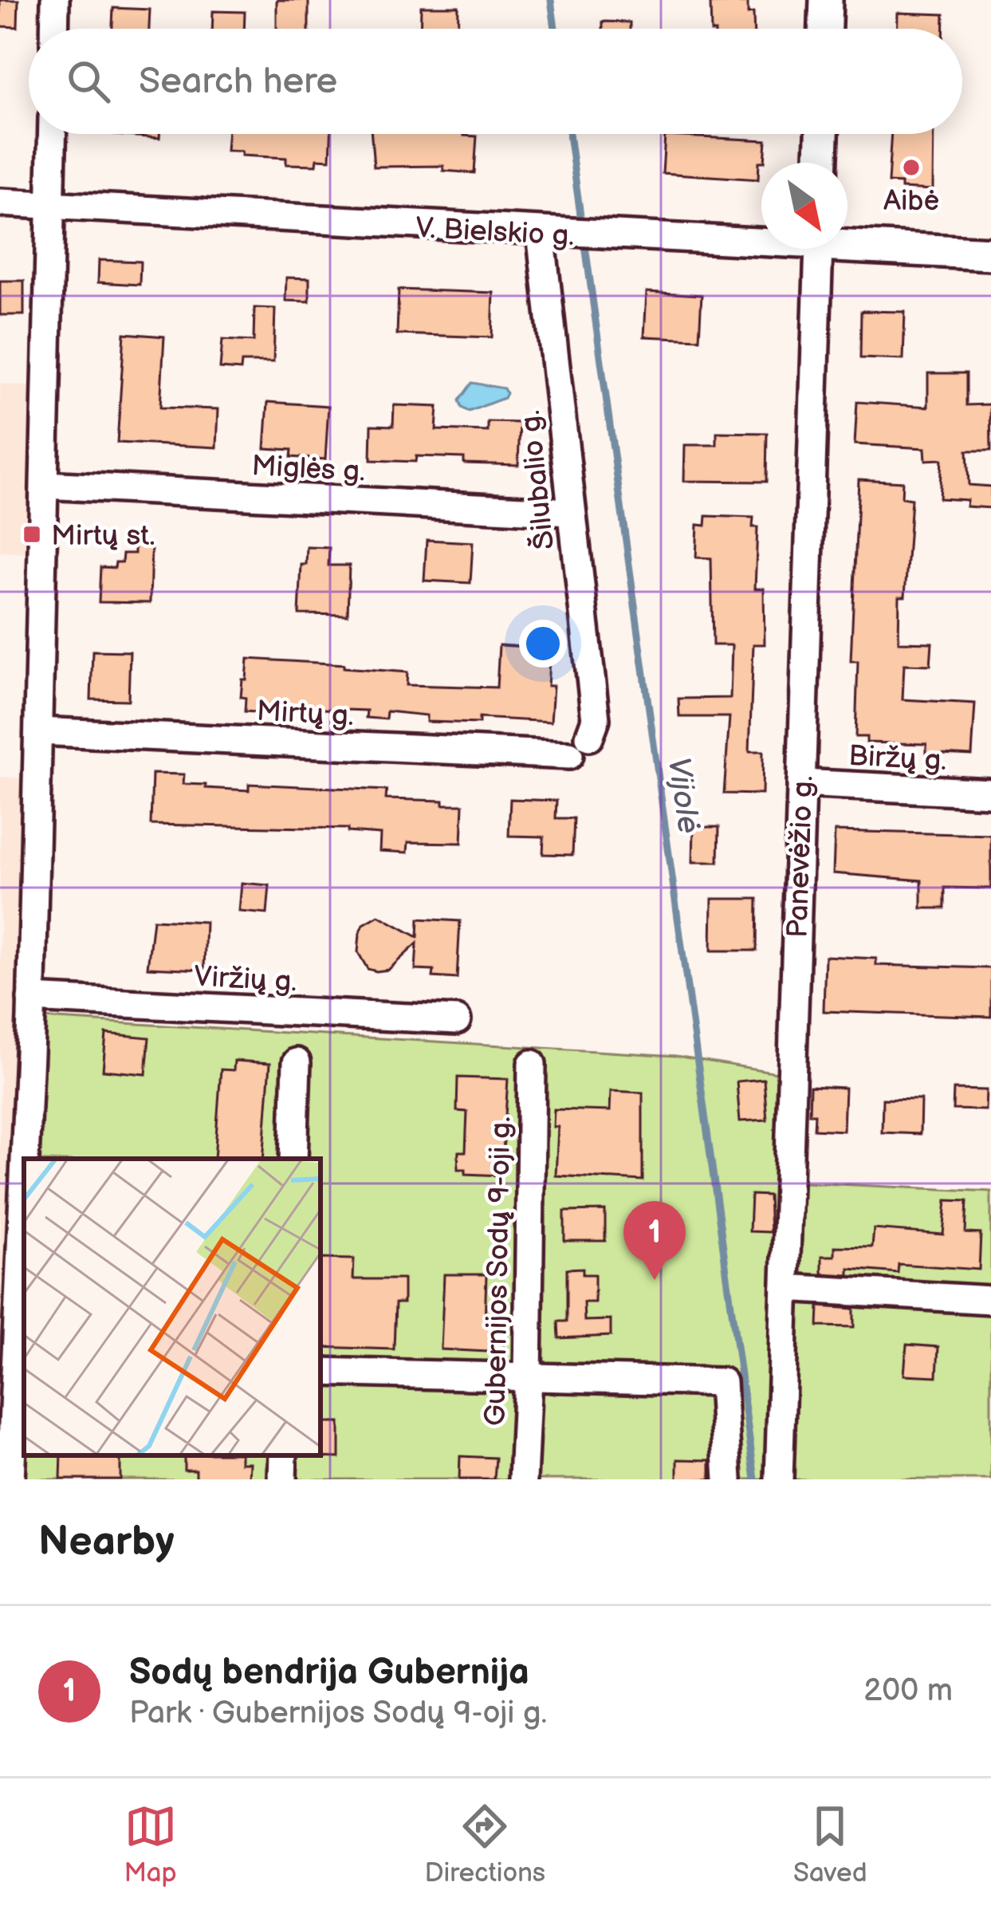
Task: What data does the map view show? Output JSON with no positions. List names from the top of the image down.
{
  "streets": {
    "street": [
      "V. Bielskio g.",
      "Miglės g.",
      "Šilubalio g.",
      "Mirtų g.",
      "Biržų g.",
      "Panevėžio g.",
      "Viržių g.",
      "Gubernijos Sodų 9-oji g."
    ]
  },
  "crossings": [
    ["V. Bielskio g.", "Šilubalio g."],
    ["Miglės g.", "Šilubalio g."],
    ["Šilubalio g.", "Mirtų g."],
    ["Biržų g.", "Panevėžio g."]
  ],
  "water": ["Vijolė"],
  "places": {
    "other": ["Aibė"],
    "transit": ["Mirtų st."]
  },
  "north": "bottom right",
  "page": {
    "search": "Search here",
    "pins": "1",
    "heading": "Nearby",
    "list": [
      {
        "mark": "1",
        "name": "Sodų bendrija Gubernija",
        "note": "Park · Gubernijos Sodų 9-oji g.",
        "value": "200 m"
      }
    ],
    "nav": ["Map", "Directions", "Saved"]
  }
}
